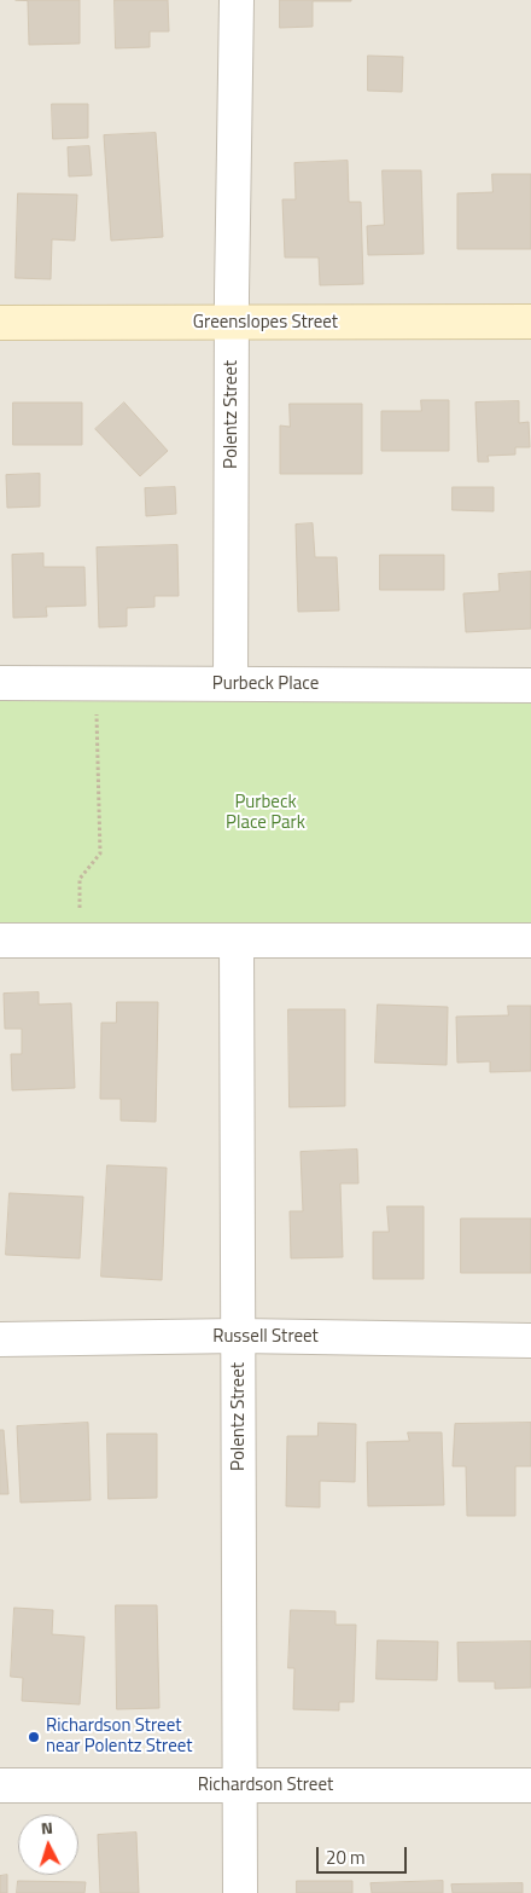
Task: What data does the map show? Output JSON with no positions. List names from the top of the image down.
{
  "streets": {
    "street": [
      "Greenslopes Street",
      "Polentz Street",
      "Purbeck Place",
      "Russell Street",
      "Richardson Street"
    ]
  },
  "crossings": [
    ["Greenslopes Street", "Polentz Street"],
    ["Polentz Street", "Purbeck Place"],
    ["Polentz Street", "Russell Street"],
    ["Polentz Street", "Richardson Street"]
  ],
  "parks": ["Purbeck Place Park"],
  "places": ["Richardson Street near Polentz Street"],
  "scale_bar": "20 m",
  "north": "top"
}
